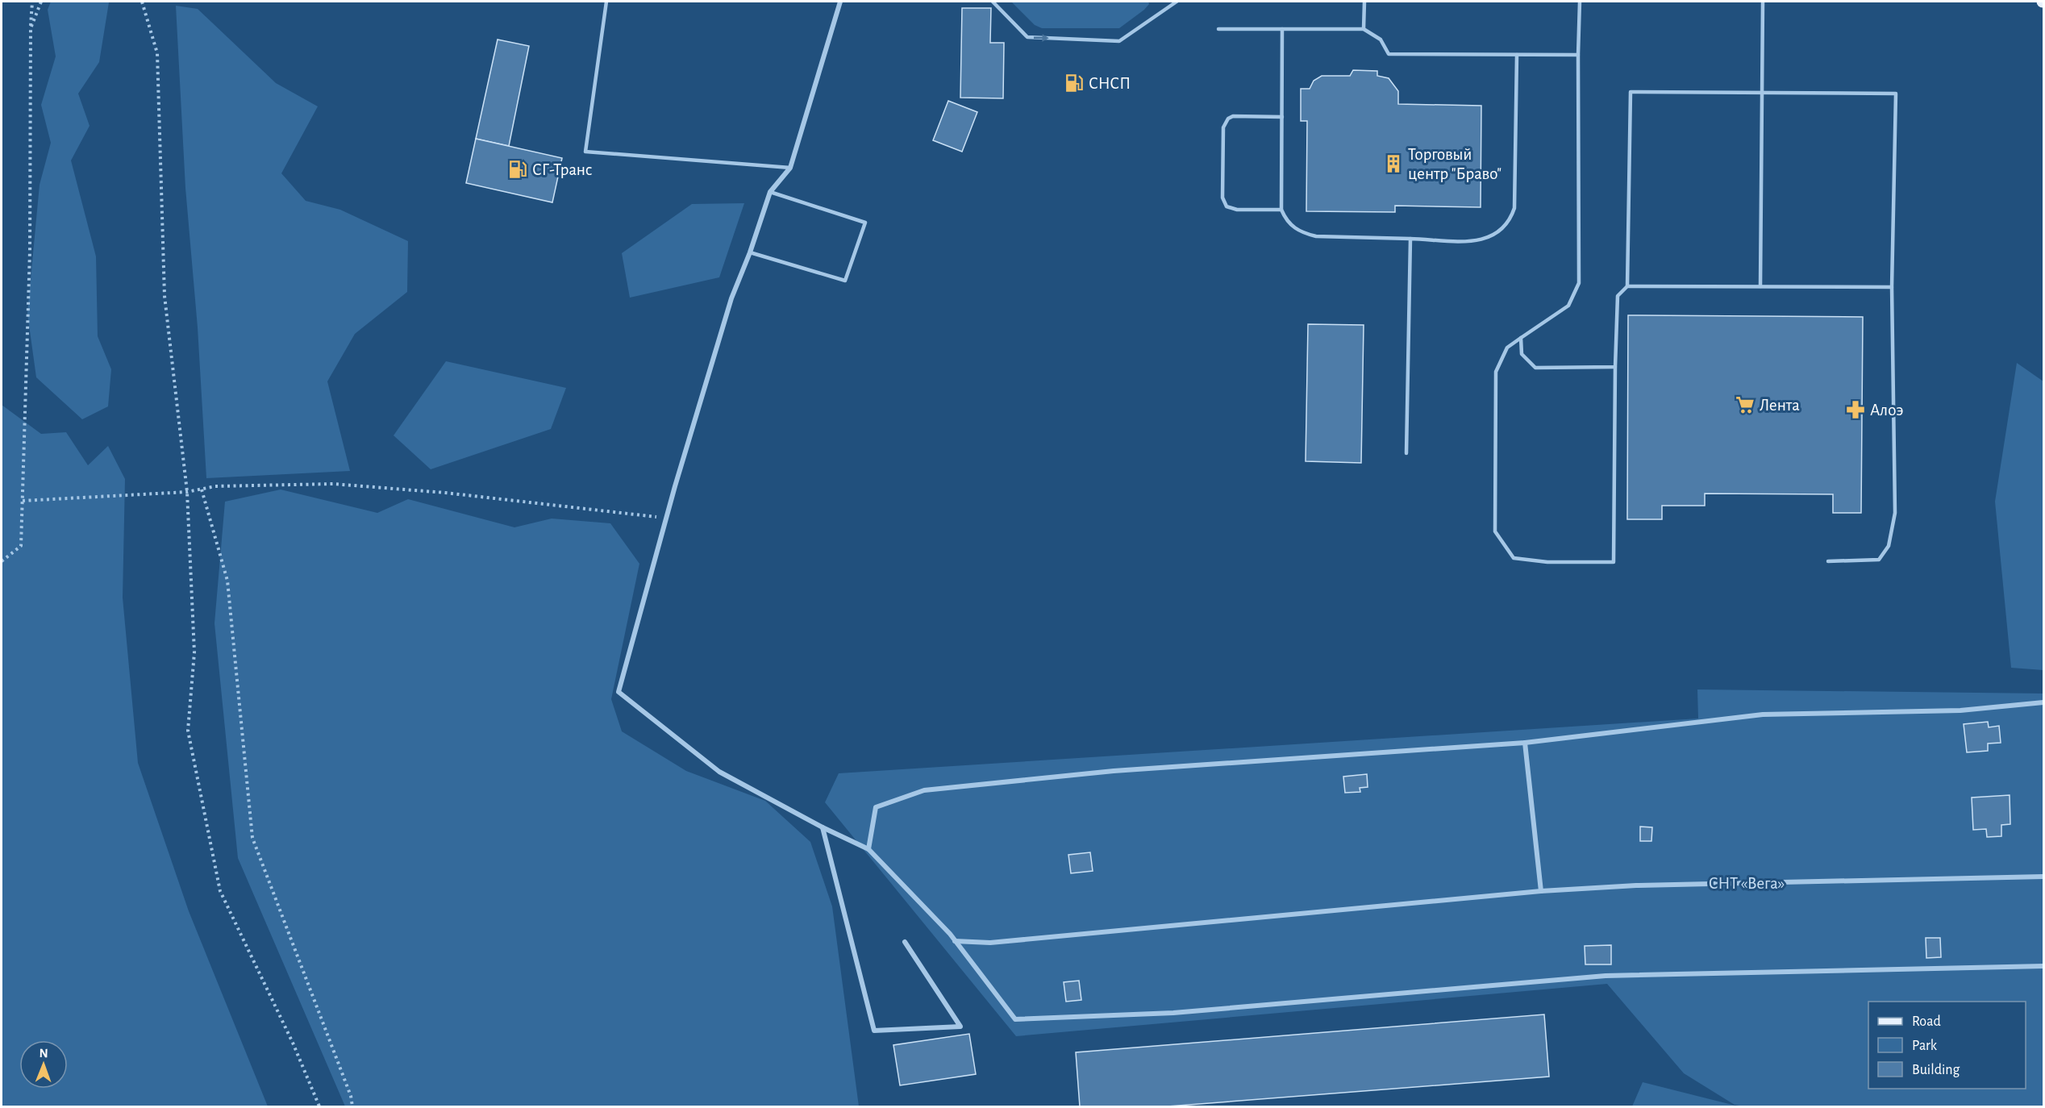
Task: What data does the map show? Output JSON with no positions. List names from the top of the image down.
{
  "parks": ["СНТ «Вега»"],
  "places": {
    "fuel station": ["СНСП", "СГ-Транс"],
    "building": ["Торговый центр \"Браво\""],
    "supermarket": ["Лента"],
    "pharmacy": ["Алоэ"]
  },
  "legend": ["Road", "Park", "Building"],
  "north": "top"
}
